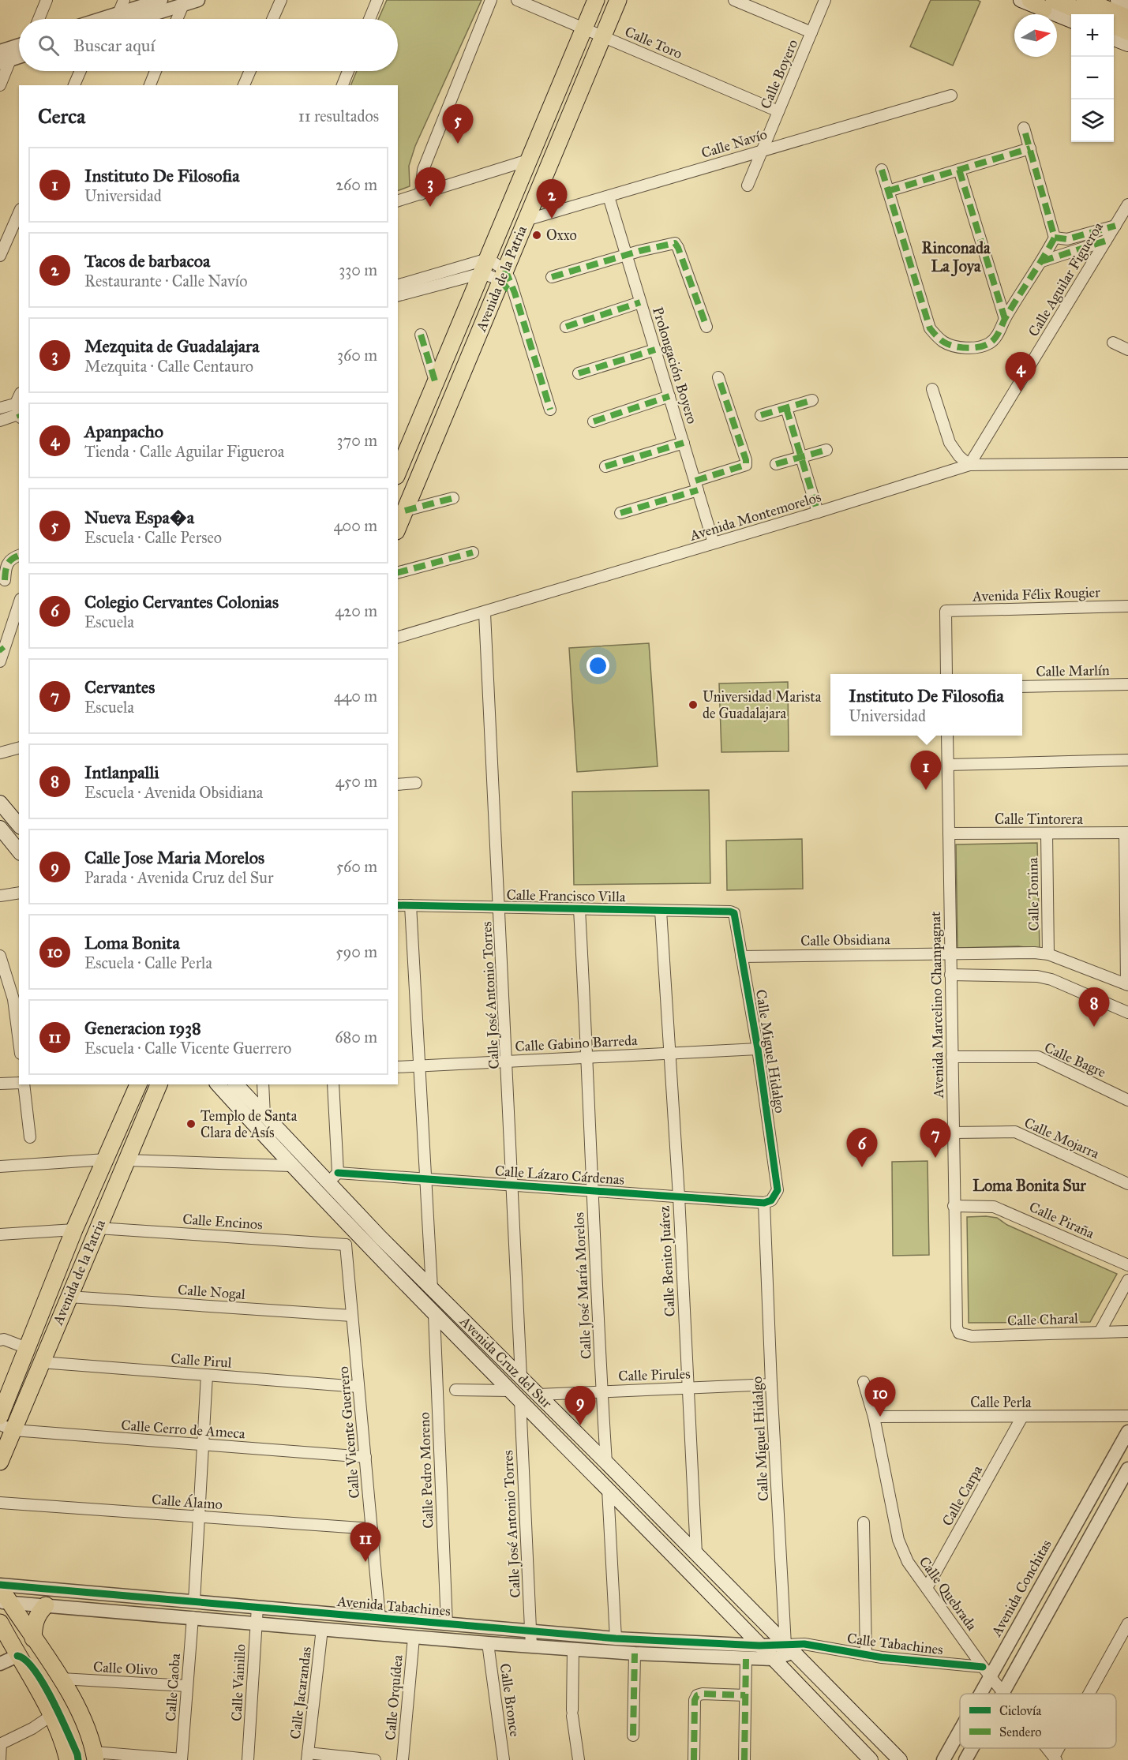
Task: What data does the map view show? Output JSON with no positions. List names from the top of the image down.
{
  "streets": {
    "main road": ["Avenida de la Patria", "Avenida Cruz del Sur"],
    "street": [
      "Calle Toro",
      "Calle Boyero",
      "Calle Navío",
      "Calle Aguilar Figueroa",
      "Prolongación Boyero",
      "Avenida Montemorelos",
      "Avenida Félix Rougier",
      "Calle Marlín",
      "Calle Tintorera",
      "Calle Tonina",
      "Calle Francisco Villa",
      "Calle Obsidiana",
      "Calle José Antonio Torres",
      "Avenida Marcelino Champagnat",
      "Calle Gabino Barreda",
      "Calle Miguel Hidalgo",
      "Calle Bagre",
      "Calle Mojarra",
      "Calle Lázaro Cárdenas",
      "Calle Piraña",
      "Calle Encinos",
      "Calle Benito Juárez",
      "Calle José María Morelos",
      "Calle Nogal",
      "Calle Charal",
      "Calle Pirul",
      "Calle Pirules",
      "Calle Perla",
      "Calle Cerro de Ameca",
      "Calle Vicente Guerrero",
      "Calle Pedro Moreno",
      "Calle Carpa",
      "Calle Álamo",
      "Avenida Conchitas",
      "Calle Quebrada",
      "Avenida Tabachines",
      "Calle Tabachines",
      "Calle Olivo",
      "Calle Vainillo",
      "Calle Caoba",
      "Calle Jacarandas",
      "Calle Orquídea",
      "Calle Bronce"
    ]
  },
  "crossings": [
    ["Calle Toro", "Calle Boyero"],
    ["Calle Toro", "Avenida de la Patria"],
    ["Calle Boyero", "Calle Navío"],
    ["Calle Navío", "Avenida de la Patria"],
    ["Calle Navío", "Prolongación Boyero"],
    ["Avenida de la Patria", "Calle Encinos"],
    ["Avenida de la Patria", "Calle Nogal"],
    ["Avenida de la Patria", "Calle Pirul"],
    ["Avenida de la Patria", "Calle Cerro de Ameca"],
    ["Calle Aguilar Figueroa", "Avenida Montemorelos"],
    ["Prolongación Boyero", "Avenida Montemorelos"],
    ["Avenida Montemorelos", "Calle José Antonio Torres"],
    ["Calle Tintorera", "Calle Tonina"],
    ["Calle Tintorera", "Avenida Marcelino Champagnat"],
    ["Calle Tonina", "Calle Obsidiana"],
    ["Calle Francisco Villa", "Calle José Antonio Torres"],
    ["Calle Francisco Villa", "Calle Miguel Hidalgo"],
    ["Calle Francisco Villa", "Calle Benito Juárez"],
    ["Calle Francisco Villa", "Calle José María Morelos"],
    ["Calle Obsidiana", "Avenida Marcelino Champagnat"],
    ["Calle Obsidiana", "Calle Miguel Hidalgo"],
    ["Calle José Antonio Torres", "Calle Gabino Barreda"],
    ["Calle José Antonio Torres", "Calle Lázaro Cárdenas"],
    ["Calle José Antonio Torres", "Avenida Cruz del Sur"],
    ["Calle José Antonio Torres", "Avenida Tabachines"],
    ["Avenida Marcelino Champagnat", "Calle Bagre"],
    ["Avenida Marcelino Champagnat", "Calle Mojarra"],
    ["Avenida Marcelino Champagnat", "Calle Piraña"],
    ["Avenida Marcelino Champagnat", "Calle Charal"],
    ["Calle Gabino Barreda", "Calle Miguel Hidalgo"],
    ["Calle Gabino Barreda", "Calle Benito Juárez"],
    ["Calle Gabino Barreda", "Calle José María Morelos"],
    ["Calle Miguel Hidalgo", "Calle Lázaro Cárdenas"],
    ["Calle Miguel Hidalgo", "Avenida Cruz del Sur"],
    ["Calle Miguel Hidalgo", "Calle Pirules"],
    ["Calle Miguel Hidalgo", "Avenida Tabachines"],
    ["Calle Miguel Hidalgo", "Calle Tabachines"],
    ["Calle Lázaro Cárdenas", "Calle Benito Juárez"],
    ["Calle Lázaro Cárdenas", "Calle José María Morelos"],
    ["Calle Lázaro Cárdenas", "Avenida Cruz del Sur"],
    ["Calle Encinos", "Calle Vicente Guerrero"],
    ["Calle Benito Juárez", "Avenida Cruz del Sur"],
    ["Calle Benito Juárez", "Calle Pirules"],
    ["Calle José María Morelos", "Avenida Cruz del Sur"],
    ["Calle José María Morelos", "Calle Pirules"],
    ["Calle Nogal", "Calle Vicente Guerrero"],
    ["Calle Pirul", "Calle Vicente Guerrero"],
    ["Avenida Cruz del Sur", "Calle Pirules"],
    ["Avenida Cruz del Sur", "Calle Pedro Moreno"],
    ["Avenida Cruz del Sur", "Avenida Tabachines"],
    ["Avenida Cruz del Sur", "Calle Tabachines"],
    ["Calle Perla", "Calle Carpa"],
    ["Calle Perla", "Calle Quebrada"],
    ["Calle Cerro de Ameca", "Calle Vicente Guerrero"],
    ["Calle Vicente Guerrero", "Calle Álamo"],
    ["Calle Vicente Guerrero", "Avenida Tabachines"],
    ["Calle Pedro Moreno", "Avenida Tabachines"],
    ["Calle Carpa", "Calle Quebrada"],
    ["Avenida Conchitas", "Calle Quebrada"],
    ["Avenida Conchitas", "Calle Tabachines"],
    ["Calle Quebrada", "Calle Tabachines"],
    ["Avenida Tabachines", "Calle Tabachines"],
    ["Avenida Tabachines", "Calle Vainillo"],
    ["Avenida Tabachines", "Calle Caoba"],
    ["Avenida Tabachines", "Calle Jacarandas"],
    ["Avenida Tabachines", "Calle Orquídea"],
    ["Avenida Tabachines", "Calle Bronce"],
    ["Calle Olivo", "Calle Caoba"]
  ],
  "districts": ["Rinconada La Joya", "Loma Bonita Sur"],
  "places": ["Oxxo", "Universidad Marista de Guadalajara", "Templo de Santa Clara de Asís"],
  "legend": ["Ciclovía", "Sendero"],
  "north": "right",
  "page": {
    "map_buttons": ["+", "−"],
    "search": "Buscar aquí",
    "heading": ["Cerca", "11 resultados"],
    "pins": [
      "5",
      "3",
      "2",
      "4",
      "1",
      "8",
      "7",
      "6",
      "10",
      "9",
      "11"
    ],
    "list": [
      {
        "mark": "1",
        "name": "Instituto De Filosofia",
        "note": "Universidad",
        "value": "260 m"
      },
      {
        "mark": "2",
        "name": "Tacos de barbacoa",
        "note": "Restaurante · Calle Navío",
        "value": "330 m"
      },
      {
        "mark": "3",
        "name": "Mezquita de Guadalajara",
        "note": "Mezquita · Calle Centauro",
        "value": "360 m"
      },
      {
        "mark": "4",
        "name": "Apanpacho",
        "note": "Tienda · Calle Aguilar Figueroa",
        "value": "370 m"
      },
      {
        "mark": "5",
        "name": "Nueva Espa�a",
        "note": "Escuela · Calle Perseo",
        "value": "400 m"
      },
      {
        "mark": "6",
        "name": "Colegio Cervantes Colonias",
        "note": "Escuela",
        "value": "420 m"
      },
      {
        "mark": "7",
        "name": "Cervantes",
        "note": "Escuela",
        "value": "440 m"
      },
      {
        "mark": "8",
        "name": "Intlanpalli",
        "note": "Escuela · Avenida Obsidiana",
        "value": "450 m"
      },
      {
        "mark": "9",
        "name": "Calle Jose Maria Morelos",
        "note": "Parada · Avenida Cruz del Sur",
        "value": "560 m"
      },
      {
        "mark": "10",
        "name": "Loma Bonita",
        "note": "Escuela · Calle Perla",
        "value": "590 m"
      },
      {
        "mark": "11",
        "name": "Generacion 1938",
        "note": "Escuela · Calle Vicente Guerrero",
        "value": "680 m"
      }
    ],
    "popup": ["Instituto De Filosofia", "Universidad"]
  }
}
